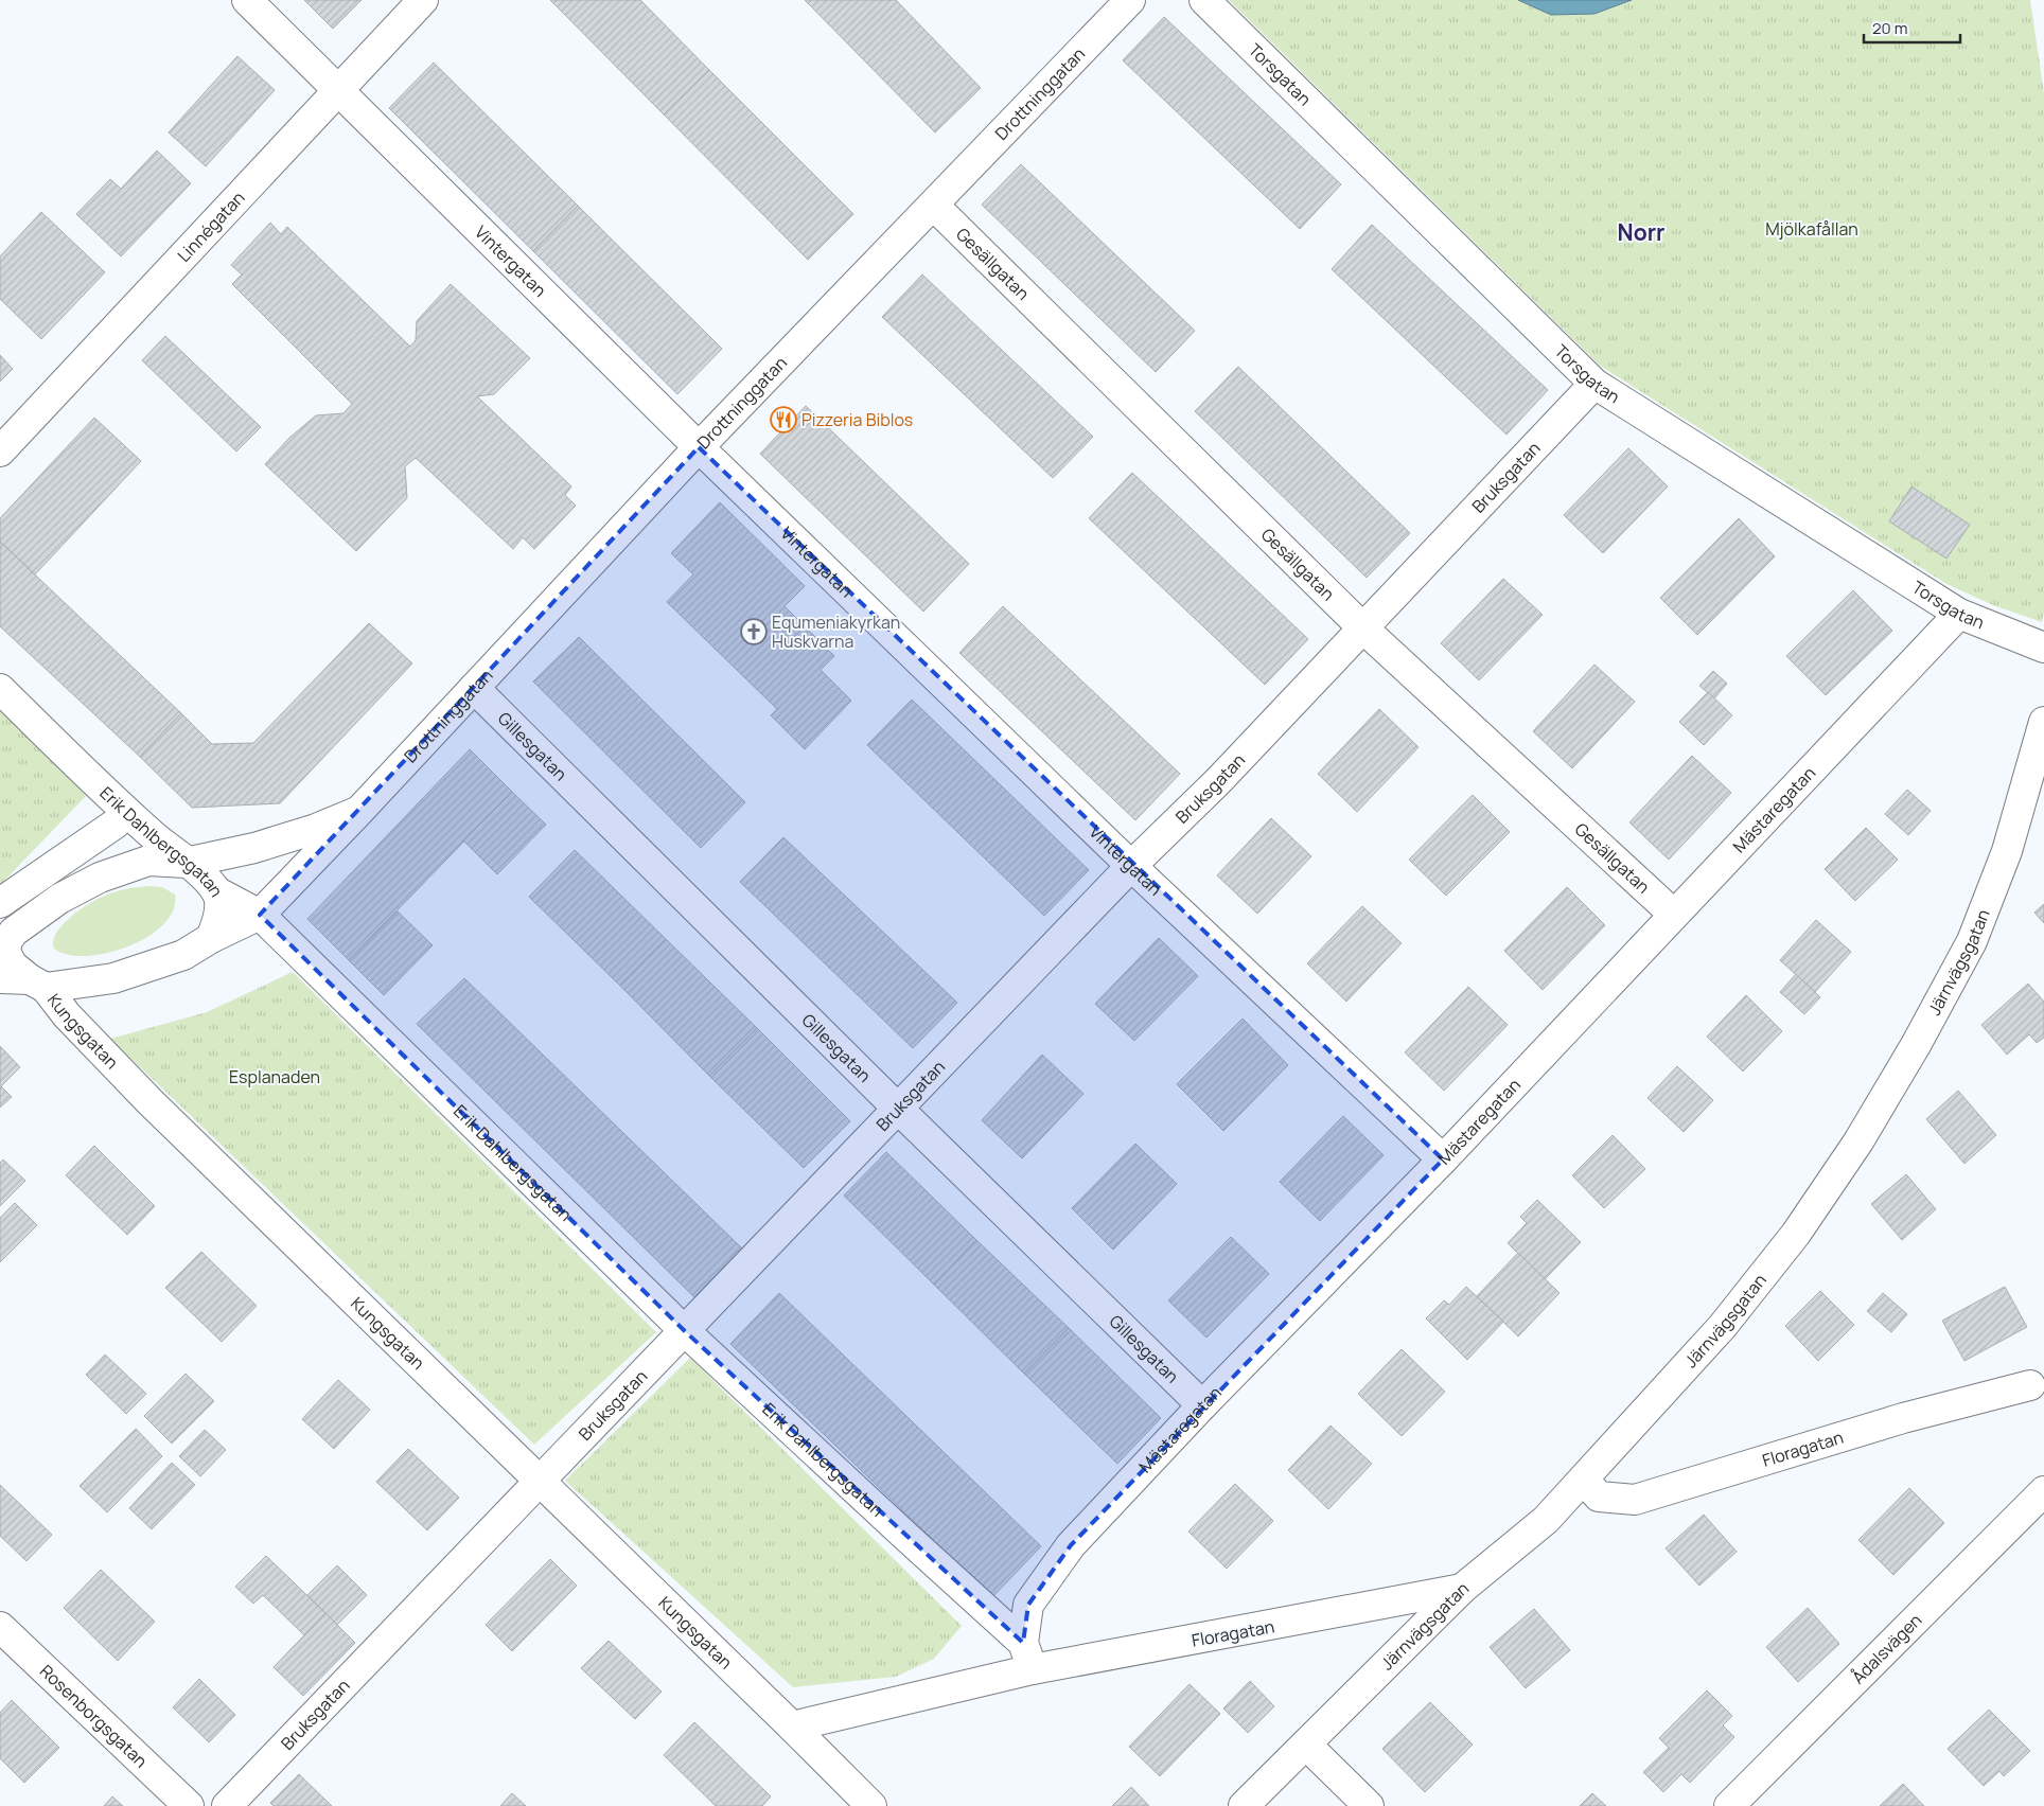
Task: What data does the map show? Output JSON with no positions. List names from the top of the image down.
{
  "streets": {
    "street": [
      "Torsgatan",
      "Drottninggatan",
      "Linnégatan",
      "Vintergatan",
      "Gesällgatan",
      "Bruksgatan",
      "Gillesgatan",
      "Mästaregatan",
      "Erik Dahlbergsgatan",
      "Järnvägsgatan",
      "Kungsgatan",
      "Floragatan",
      "Ådalsvägen",
      "Rosenborgsgatan"
    ]
  },
  "crossings": [
    ["Torsgatan", "Bruksgatan"],
    ["Torsgatan", "Mästaregatan"],
    ["Drottninggatan", "Vintergatan"],
    ["Drottninggatan", "Gesällgatan"],
    ["Drottninggatan", "Gillesgatan"],
    ["Drottninggatan", "Erik Dahlbergsgatan"],
    ["Drottninggatan", "Kungsgatan"],
    ["Linnégatan", "Vintergatan"],
    ["Vintergatan", "Bruksgatan"],
    ["Vintergatan", "Mästaregatan"],
    ["Gesällgatan", "Bruksgatan"],
    ["Gesällgatan", "Mästaregatan"],
    ["Bruksgatan", "Gillesgatan"],
    ["Bruksgatan", "Erik Dahlbergsgatan"],
    ["Bruksgatan", "Kungsgatan"],
    ["Gillesgatan", "Mästaregatan"],
    ["Mästaregatan", "Erik Dahlbergsgatan"],
    ["Järnvägsgatan", "Floragatan"]
  ],
  "districts": ["Norr"],
  "parks": ["Mjölkafållan", "Esplanaden"],
  "places": {
    "restaurant": ["Pizzeria Biblos"],
    "church": ["Equmeniakyrkan Huskvarna"]
  },
  "scale_bar": "20 m"
}
